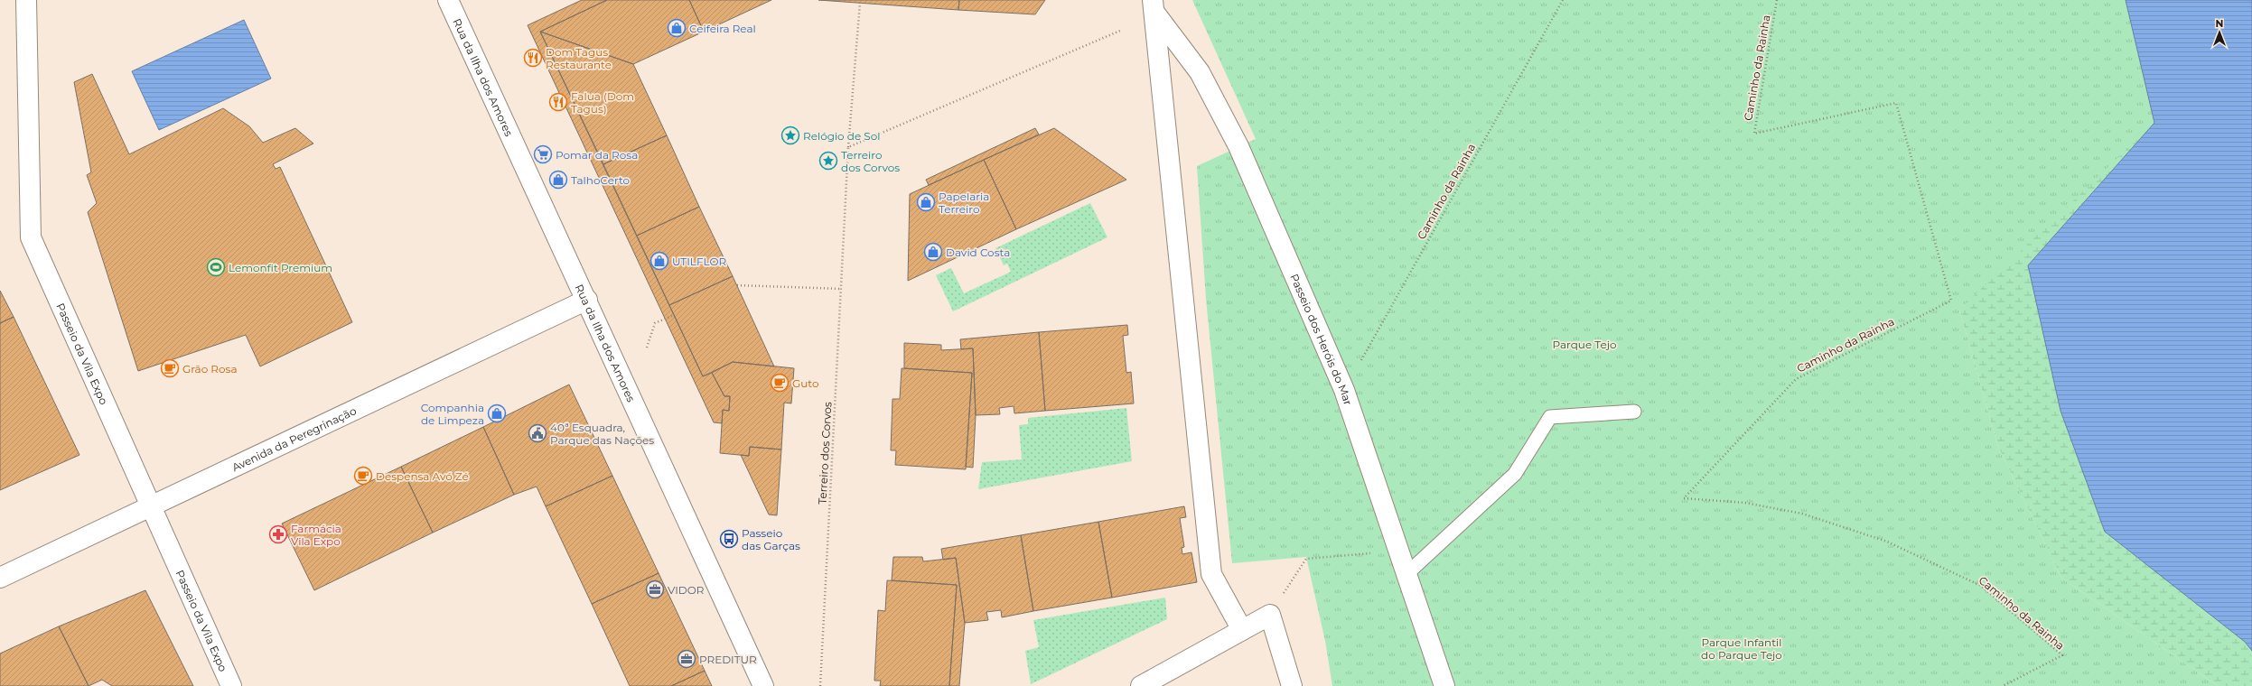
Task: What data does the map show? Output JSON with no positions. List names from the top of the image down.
{
  "streets": {
    "street": [
      "Rua da Ilha dos Amores",
      "Passeio dos Heróis do Mar",
      "Passeio da Vila Expo",
      "Avenida da Peregrinação"
    ],
    "path": ["Caminho da Rainha", "Terreiro dos Corvos"]
  },
  "crossings": [
    ["Caminho da Rainha", "Passeio dos Heróis do Mar"],
    ["Rua da Ilha dos Amores", "Avenida da Peregrinação"],
    ["Passeio da Vila Expo", "Avenida da Peregrinação"]
  ],
  "parks": ["Parque Tejo", "Parque Infantil do Parque Tejo"],
  "places": {
    "shop": [
      "Ceifeira Real",
      "TalhoCerto",
      "Papelaria Terreiro",
      "David Costa",
      "UTILFLOR",
      "Companhia de Limpeza"
    ],
    "restaurant": ["Dom Tagus Restaurante", "Falua (Dom Tagus)"],
    "place": ["Relógio de Sol", "Terreiro dos Corvos"],
    "supermarket": ["Pomar da Rosa"],
    "sports": ["Lemonfit Premium"],
    "cafe": ["Grão Rosa", "Guto", "Despensa Avó Zé"],
    "public building": ["40ª Esquadra, Parque das Nações"],
    "pharmacy": ["Farmácia Vila Expo"],
    "bus stop": ["Passeio das Garças"],
    "office": ["VIDOR", "PREDITUR"]
  },
  "north": "top"
}
